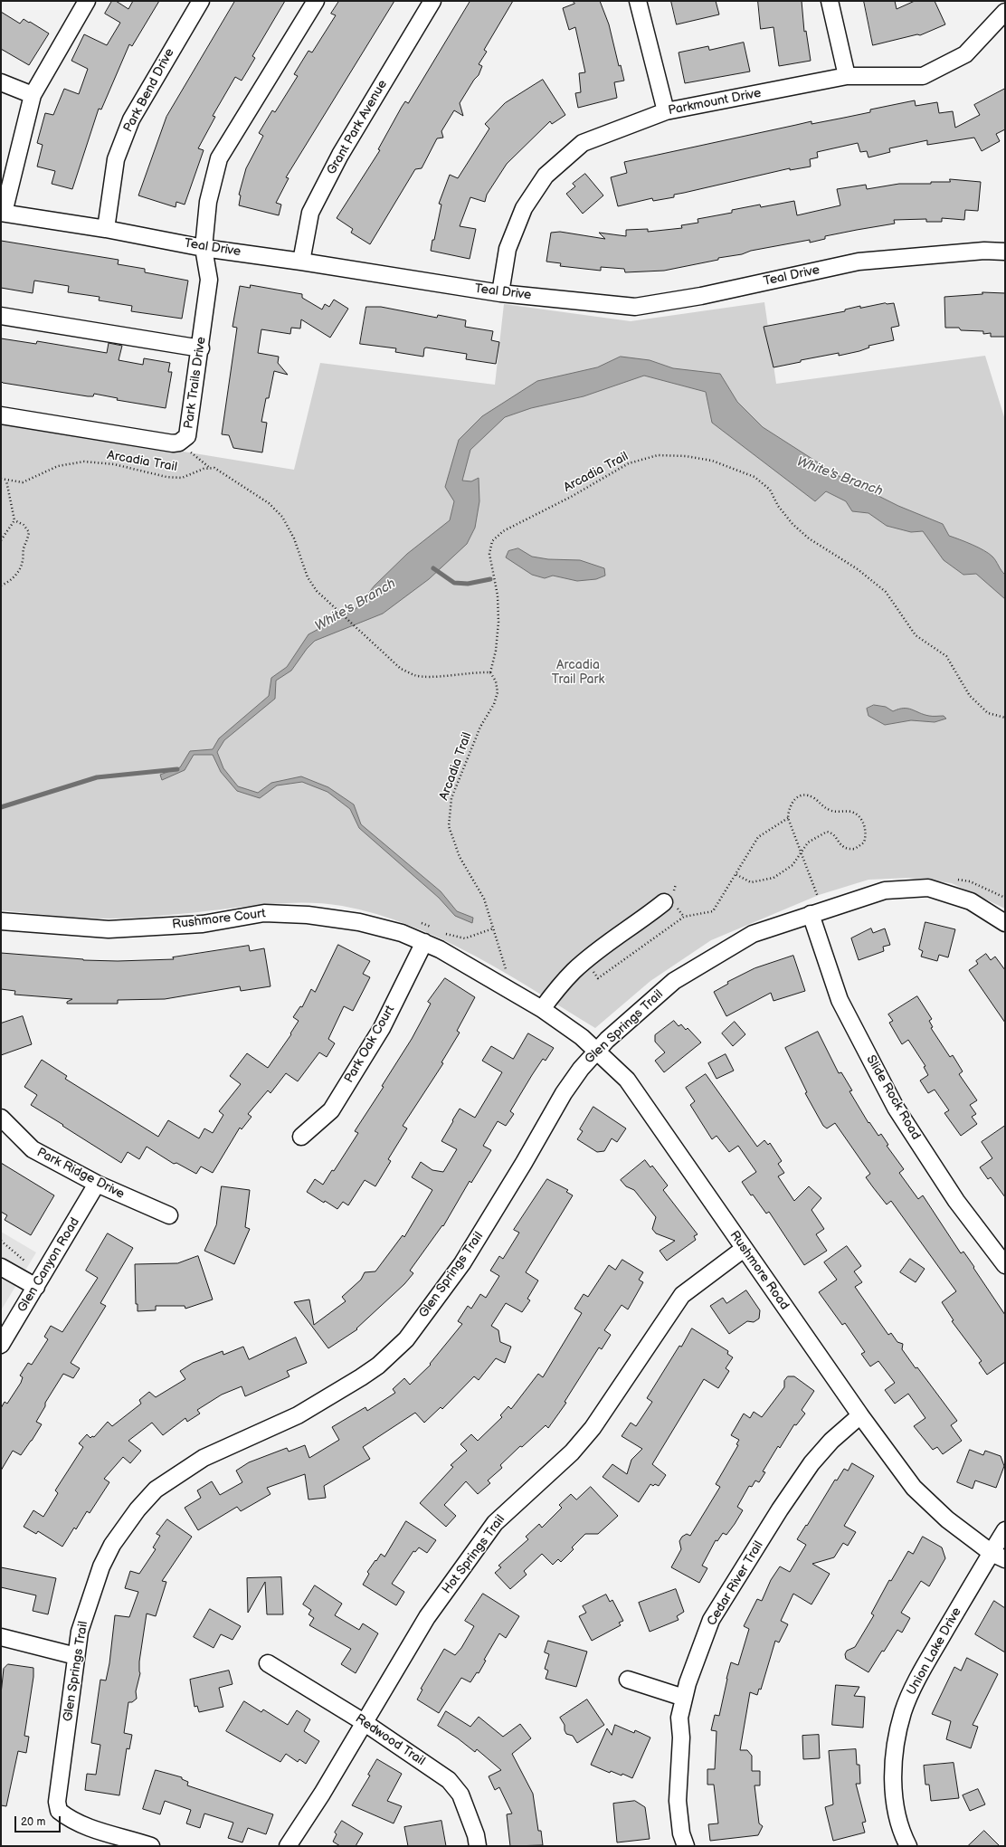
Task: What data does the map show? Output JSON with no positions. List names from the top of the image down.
{
  "streets": {
    "street": [
      "Park Bend Drive",
      "Parkmount Drive",
      "Grant Park Avenue",
      "Teal Drive",
      "Park Trails Drive",
      "Rushmore Court",
      "Glen Springs Trail",
      "Park Oak Court",
      "Slide Rock Road",
      "Park Ridge Drive",
      "Glen Canyon Road",
      "Rushmore Road",
      "Hot Springs Trail",
      "Cedar River Trail",
      "Union Lake Drive",
      "Redwood Trail"
    ],
    "path": ["Arcadia Trail"]
  },
  "crossings": [
    ["Park Bend Drive", "Teal Drive"],
    ["Parkmount Drive", "Teal Drive"],
    ["Grant Park Avenue", "Teal Drive"],
    ["Teal Drive", "Park Trails Drive"],
    ["Arcadia Trail", "Rushmore Court"],
    ["Arcadia Trail", "Rushmore Road"],
    ["Rushmore Court", "Park Oak Court"],
    ["Rushmore Court", "Rushmore Road"],
    ["Glen Springs Trail", "Slide Rock Road"],
    ["Glen Springs Trail", "Rushmore Road"],
    ["Park Ridge Drive", "Glen Canyon Road"],
    ["Rushmore Road", "Hot Springs Trail"],
    ["Rushmore Road", "Cedar River Trail"],
    ["Rushmore Road", "Union Lake Drive"],
    ["Hot Springs Trail", "Redwood Trail"]
  ],
  "water": ["White's Branch"],
  "parks": ["Arcadia Trail Park"],
  "scale_bar": "20 m"
}
